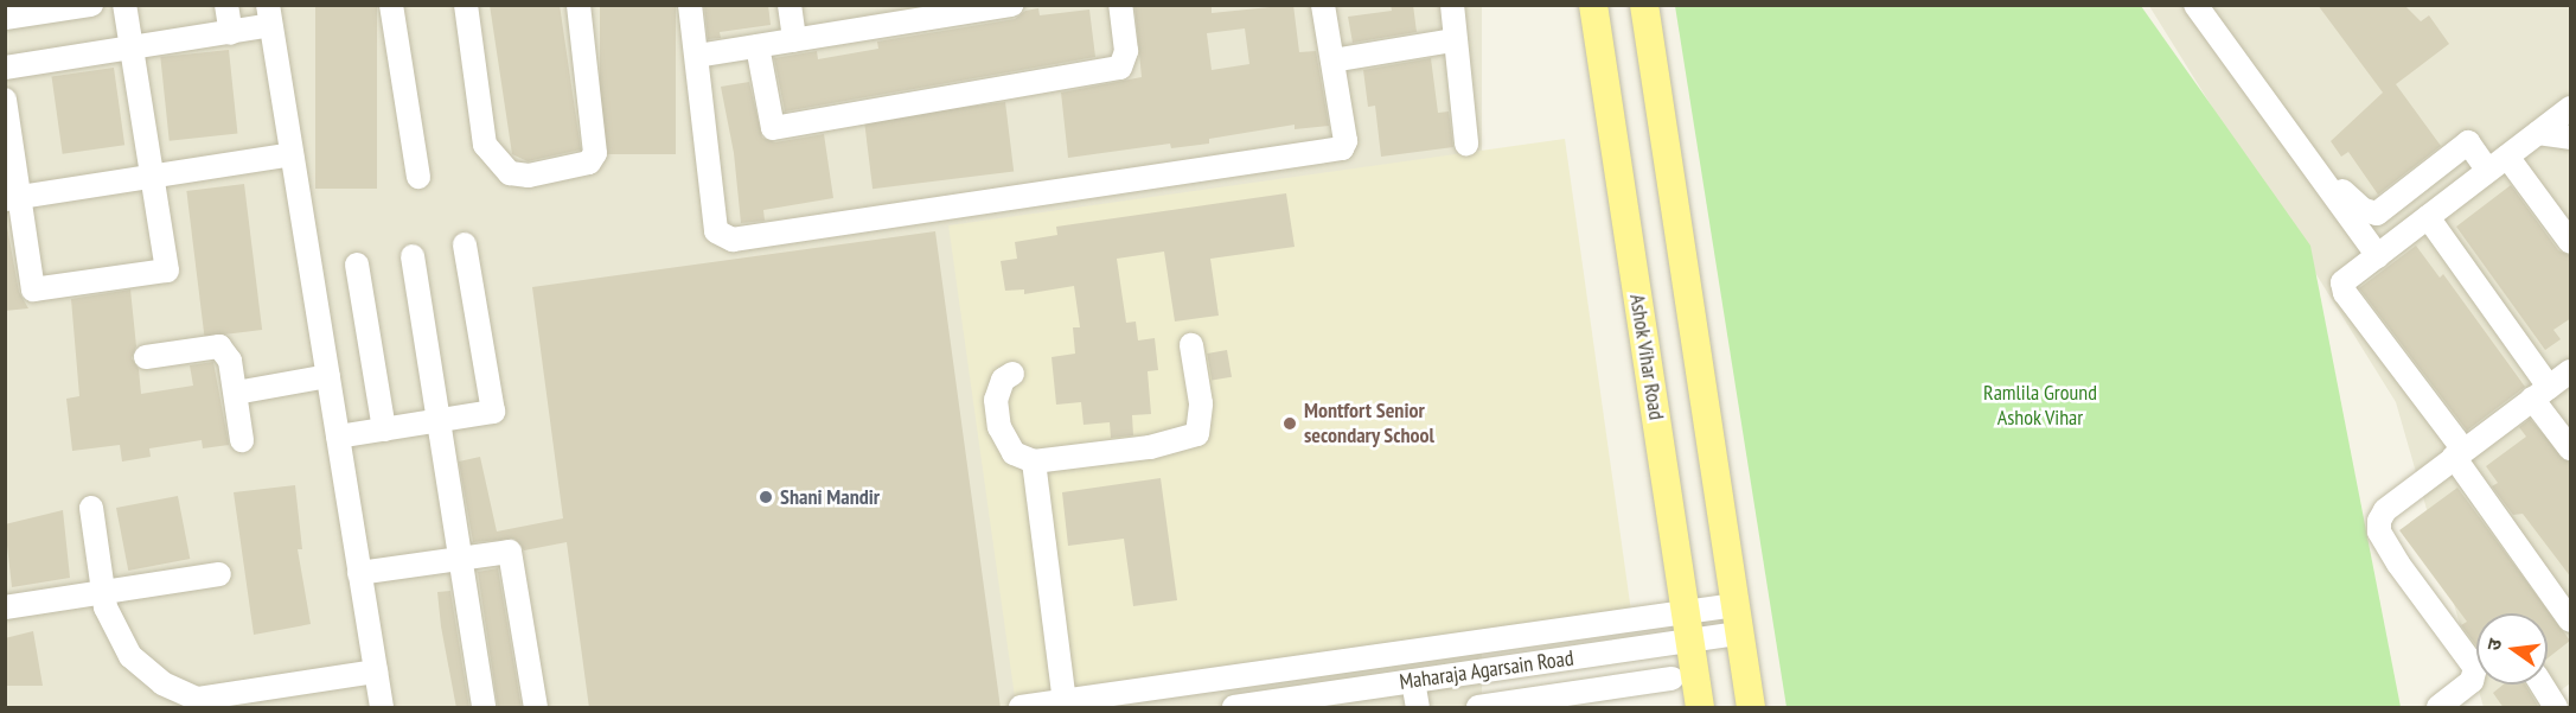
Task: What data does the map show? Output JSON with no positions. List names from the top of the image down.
{
  "streets": {
    "main road": ["Ashok Vihar Road"],
    "street": ["Maharaja Agarsain Road"]
  },
  "crossings": [
    ["Ashok Vihar Road", "Maharaja Agarsain Road"]
  ],
  "parks": ["Ramlila Ground Ashok Vihar"],
  "places": ["Montfort Senior secondary School", "Shani Mandir"],
  "north": "left"
}
